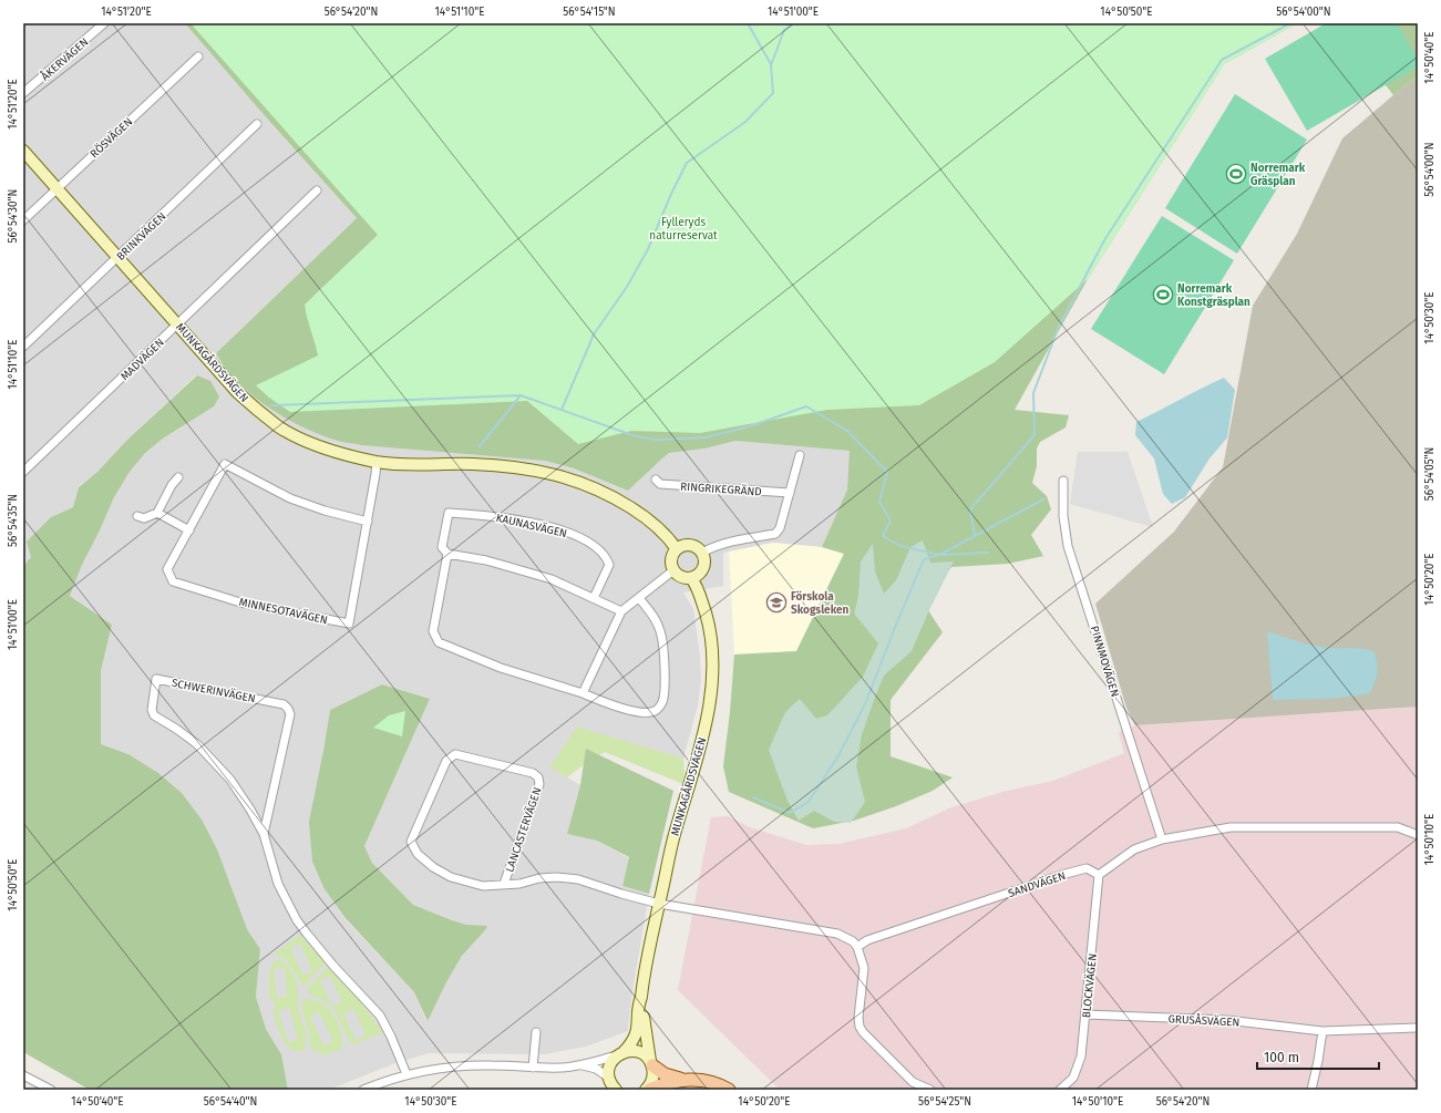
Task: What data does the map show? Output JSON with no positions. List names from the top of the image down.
{
  "streets": {
    "street": [
      "ÅKERVÄGEN",
      "RÖSVÄGEN",
      "BRINKVÄGEN",
      "MADVÄGEN",
      "MUNKAGÅRDSVÄGEN",
      "RINGRIKEGRÄND",
      "KAUNASVÄGEN",
      "MINNESOTAVÄGEN",
      "PINNMOVÄGEN",
      "SCHWERINVÄGEN",
      "LANCASTERVÄGEN",
      "SANDVÄGEN",
      "BLOCKVÄGEN",
      "GRUSÅSVÄGEN"
    ]
  },
  "crossings": [
    ["RÖSVÄGEN", "MUNKAGÅRDSVÄGEN"],
    ["BRINKVÄGEN", "MUNKAGÅRDSVÄGEN"],
    ["MADVÄGEN", "MUNKAGÅRDSVÄGEN"],
    ["MUNKAGÅRDSVÄGEN", "MINNESOTAVÄGEN"],
    ["MUNKAGÅRDSVÄGEN", "LANCASTERVÄGEN"],
    ["SANDVÄGEN", "BLOCKVÄGEN"],
    ["BLOCKVÄGEN", "GRUSÅSVÄGEN"]
  ],
  "parks": ["Fylleryds naturreservat"],
  "places": {
    "sports": ["Norremark Gräsplan", "Norremark Konstgräsplan"],
    "school or university": ["Förskola Skogsleken"]
  },
  "scale_bar": "100 m",
  "coordinates": [
    "14°51'20\"E",
    "56°54'20\"N",
    "14°51'10\"E",
    "56°54'15\"N",
    "14°51'00\"E",
    "14°50'50\"E",
    "56°54'00\"N",
    "14°50'40\"E",
    "56°54'30\"N",
    "14°50'30\"E",
    "56°54'05\"N",
    "56°54'35\"N",
    "14°50'20\"E",
    "14°50'10\"E",
    "56°54'40\"N",
    "56°54'25\"N"
  ]
}
